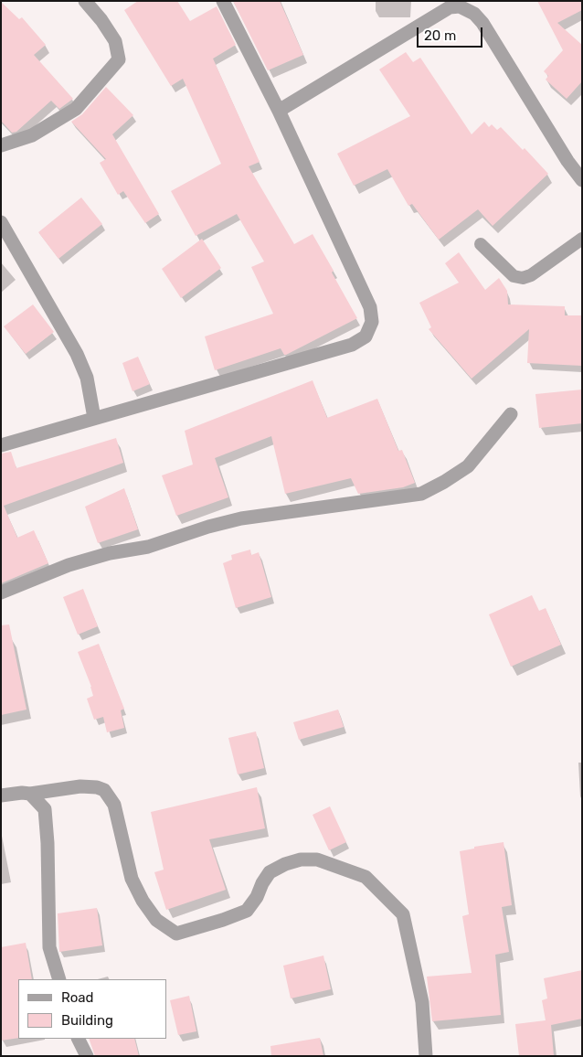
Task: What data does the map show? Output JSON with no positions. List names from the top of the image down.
{
  "legend": ["Road", "Building"],
  "scale_bar": "20 m"
}
